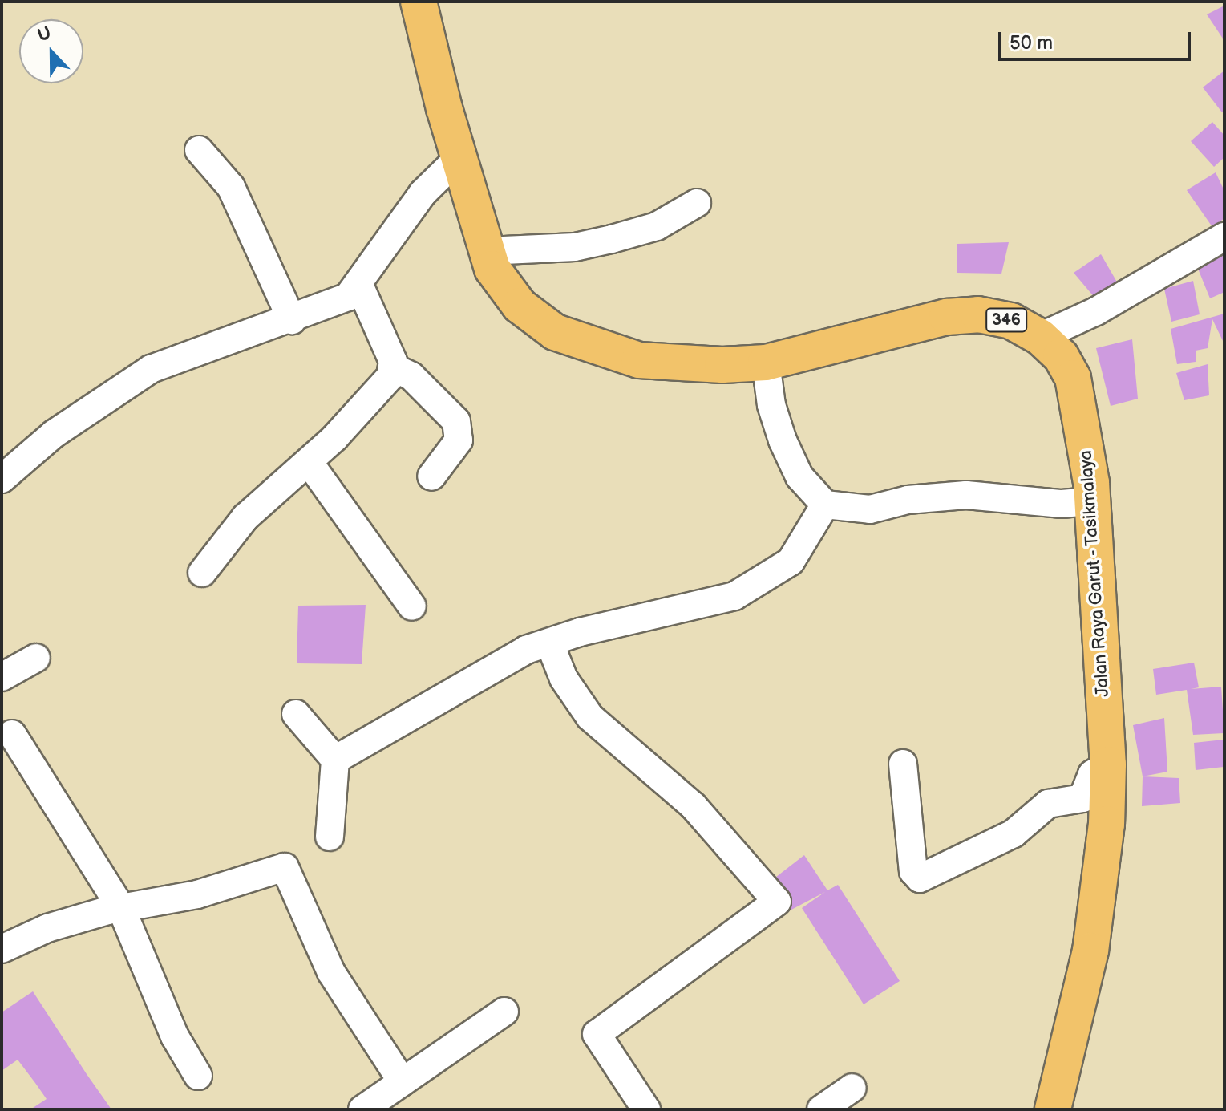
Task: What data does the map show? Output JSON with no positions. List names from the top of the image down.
{
  "streets": {
    "main road": ["346", "Jalan Raya Garut - Tasikmalaya"]
  },
  "scale_bar": "50 m",
  "north": "top"
}
